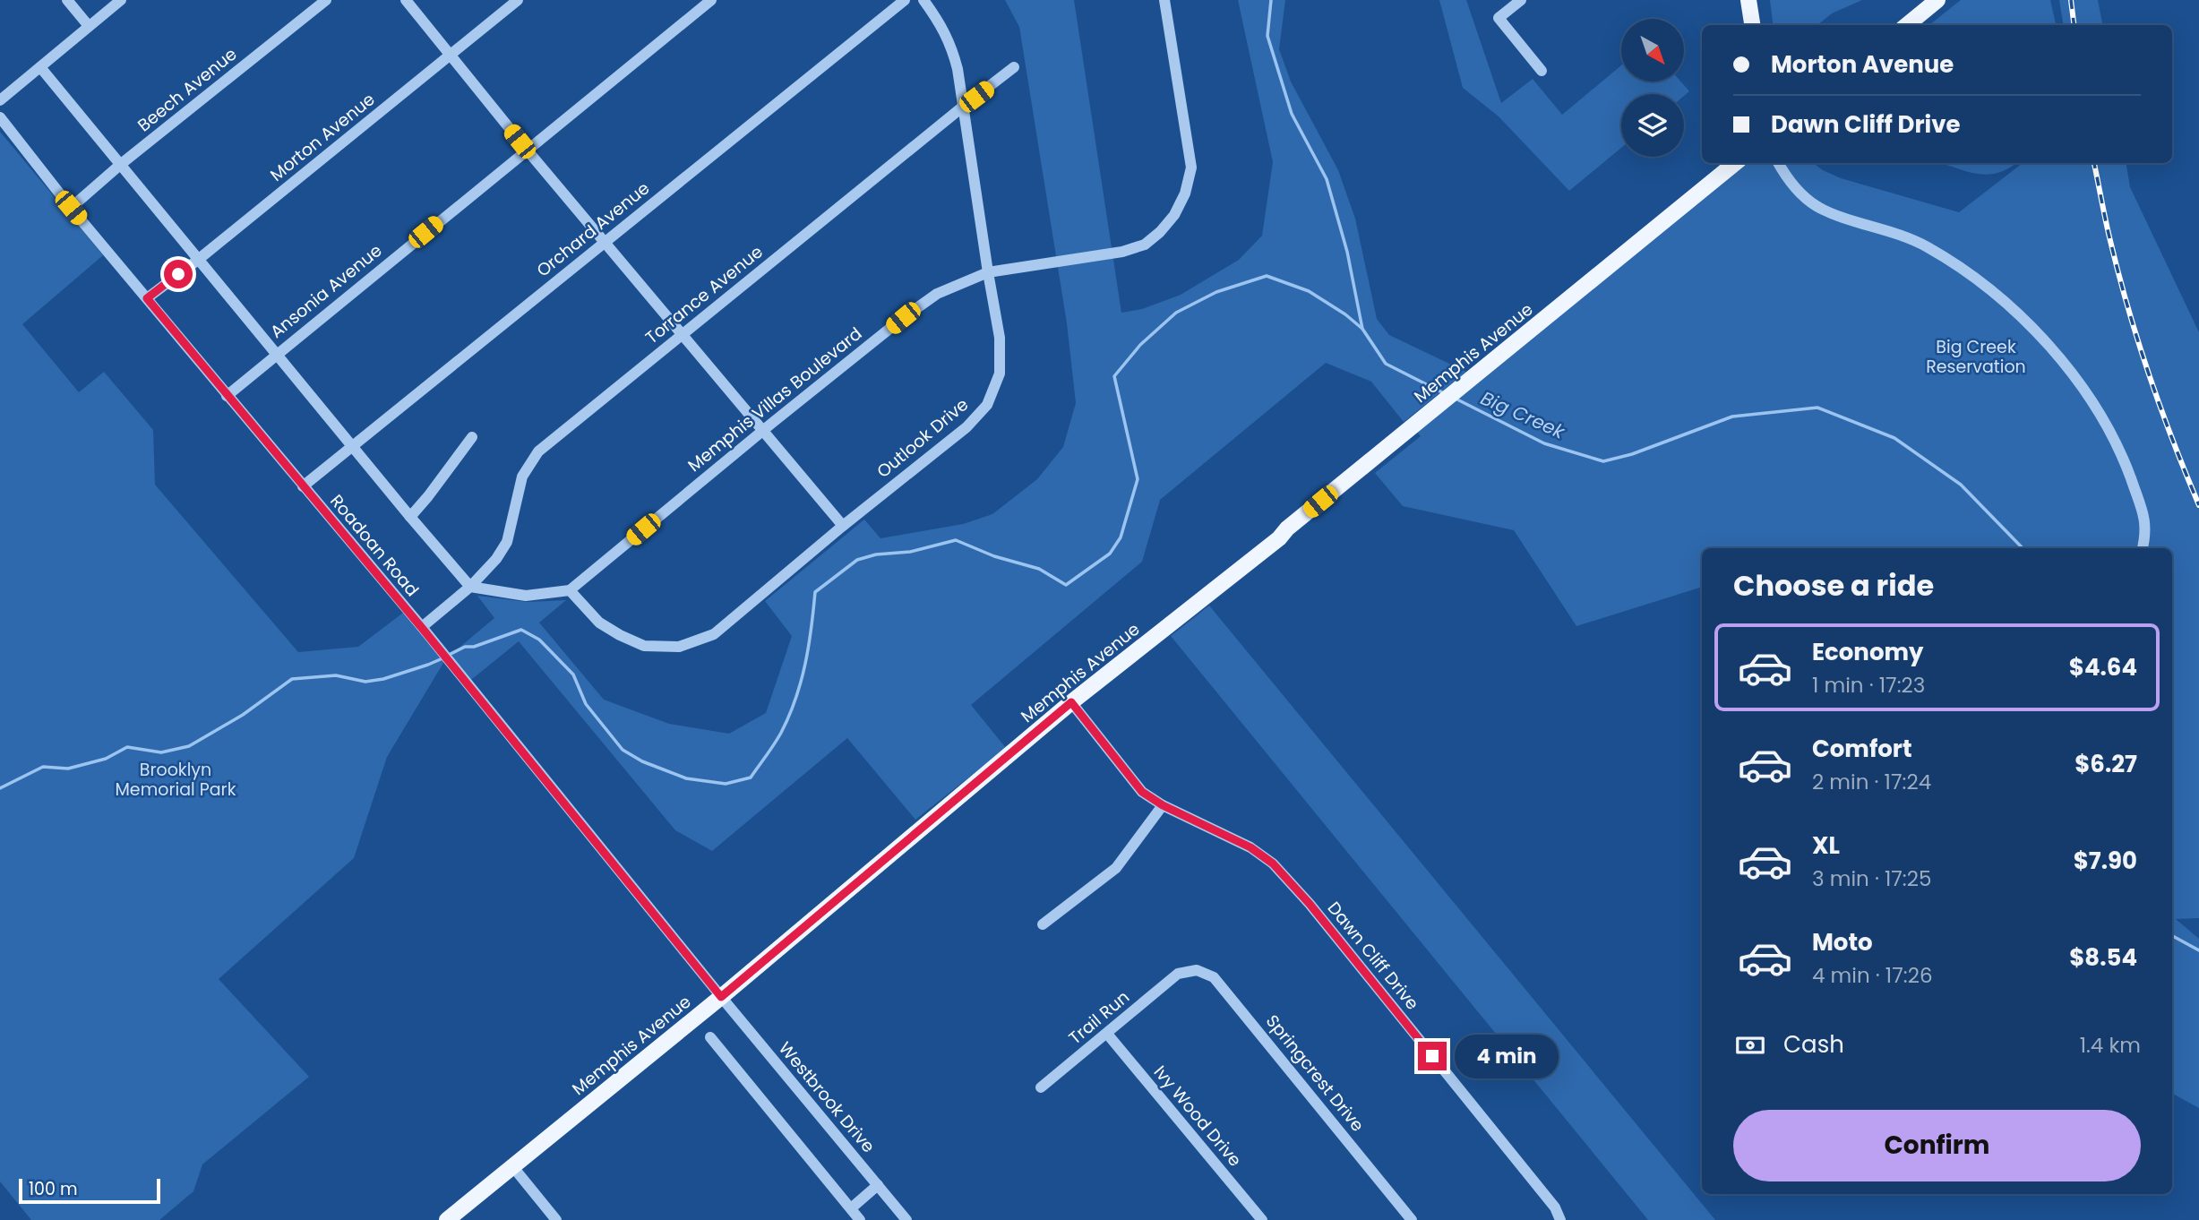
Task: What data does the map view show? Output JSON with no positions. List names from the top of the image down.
{
  "streets": {
    "main road": ["Memphis Avenue"],
    "street": [
      "Beech Avenue",
      "Morton Avenue",
      "Orchard Avenue",
      "Ansonia Avenue",
      "Torrance Avenue",
      "Memphis Villas Boulevard",
      "Outlook Drive",
      "Roadoan Road",
      "Dawn Cliff Drive",
      "Trail Run",
      "Springcrest Drive",
      "Westbrook Drive",
      "Ivy Wood Drive"
    ]
  },
  "crossings": [
    ["Beech Avenue", "Roadoan Road"],
    ["Morton Avenue", "Roadoan Road"],
    ["Orchard Avenue", "Roadoan Road"],
    ["Ansonia Avenue", "Roadoan Road"],
    ["Torrance Avenue", "Outlook Drive"],
    ["Memphis Avenue", "Roadoan Road"],
    ["Memphis Avenue", "Dawn Cliff Drive"],
    ["Memphis Avenue", "Westbrook Drive"],
    ["Memphis Villas Boulevard", "Outlook Drive"],
    ["Roadoan Road", "Westbrook Drive"],
    ["Trail Run", "Springcrest Drive"],
    ["Trail Run", "Ivy Wood Drive"]
  ],
  "water": ["Big Creek"],
  "parks": ["Big Creek Reservation", "Brooklyn Memorial Park"],
  "scale_bar": "100 m",
  "north": "bottom right",
  "page": {
    "banner": ["Morton Avenue", "Dawn Cliff Drive"],
    "heading": "Choose a ride",
    "list": [
      {
        "name": "Economy",
        "note": "1 min · 17:23",
        "value": "$4.64"
      },
      {
        "name": "Comfort",
        "note": "2 min · 17:24",
        "value": "$6.27"
      },
      {
        "name": "XL",
        "note": "3 min · 17:25",
        "value": "$7.90"
      },
      {
        "name": "Moto",
        "note": "4 min · 17:26",
        "value": "$8.54"
      }
    ],
    "pay": ["Cash", "1.4 km"],
    "bubble": "4 min",
    "buttons": "Confirm",
    "scale": "100 m"
  }
}
